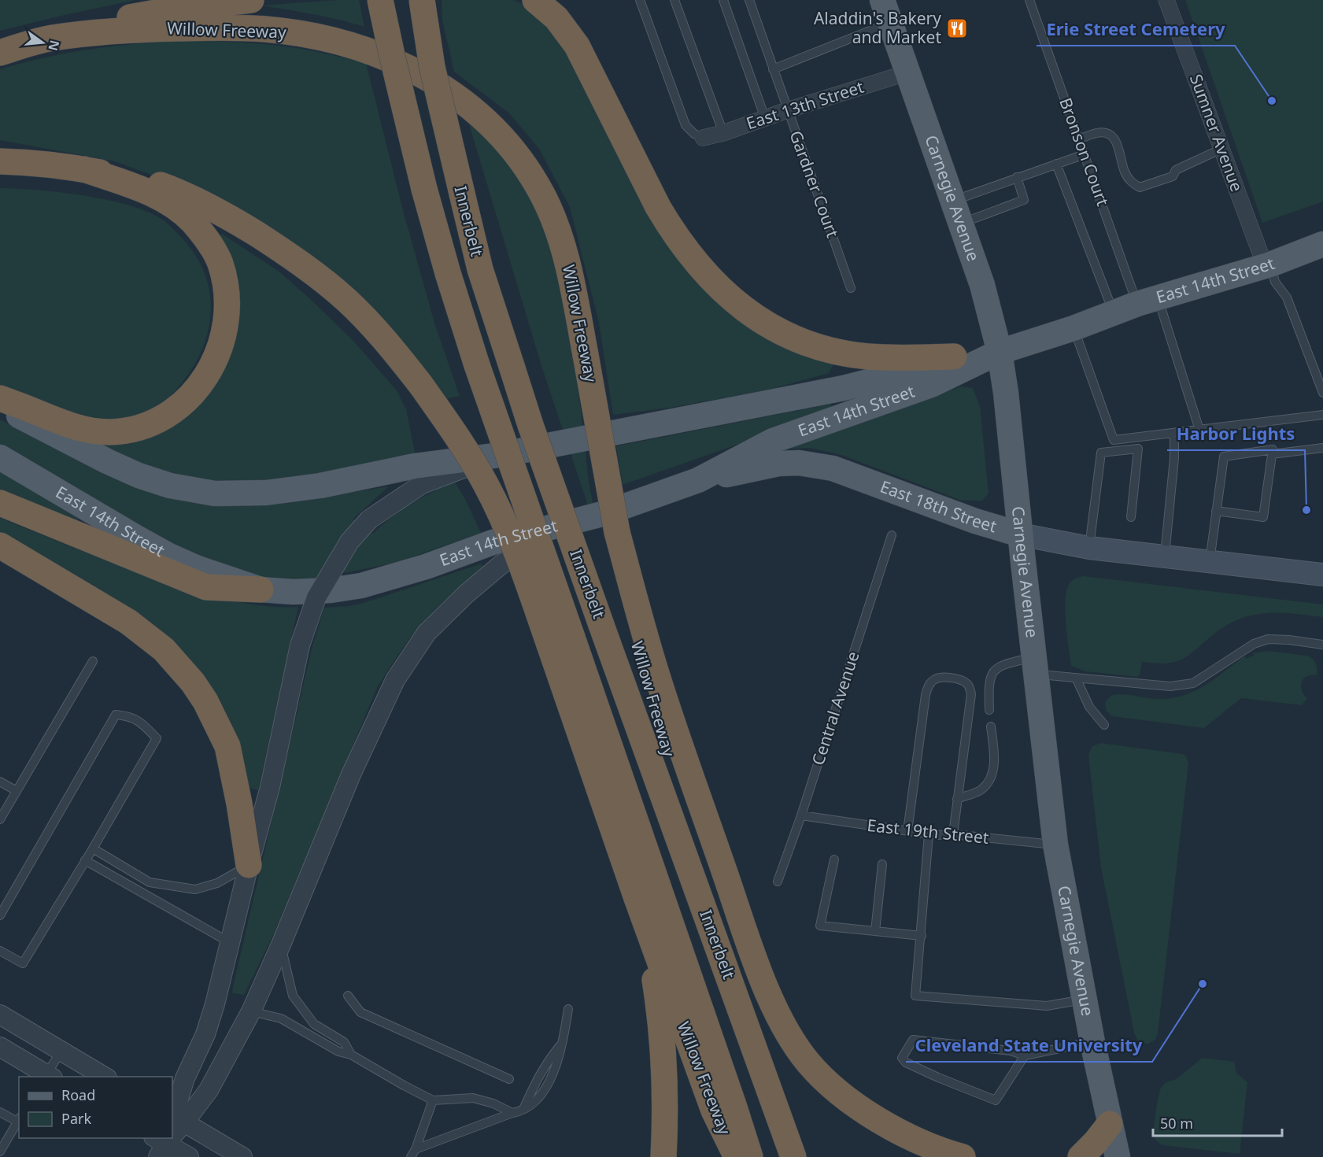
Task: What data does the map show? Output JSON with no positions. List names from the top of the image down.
{
  "streets": {
    "highway": ["Willow Freeway", "Innerbelt"],
    "main road": ["Carnegie Avenue", "East 14th Street", "East 18th Street"],
    "street": ["East 13th Street", "Sumner Avenue"],
    "lane": [
      "Bronson Court",
      "Gardner Court",
      "Central Avenue",
      "East 19th Street"
    ]
  },
  "crossings": [
    ["Willow Freeway", "Innerbelt"],
    ["Willow Freeway", "East 14th Street"],
    ["East 13th Street", "Gardner Court"],
    ["East 13th Street", "Carnegie Avenue"],
    ["Sumner Avenue", "East 14th Street"],
    ["Bronson Court", "East 14th Street"],
    ["Carnegie Avenue", "East 14th Street"],
    ["Carnegie Avenue", "East 18th Street"],
    ["Carnegie Avenue", "East 19th Street"],
    ["East 14th Street", "East 18th Street"],
    ["Central Avenue", "East 19th Street"]
  ],
  "places": {
    "restaurant": ["Aladdin's Bakery and Market"],
    "other": ["Erie Street Cemetery", "Harbor Lights", "Cleveland State University"]
  },
  "legend": ["Road", "Park"],
  "scale_bar": "50 m",
  "north": "right"
}
